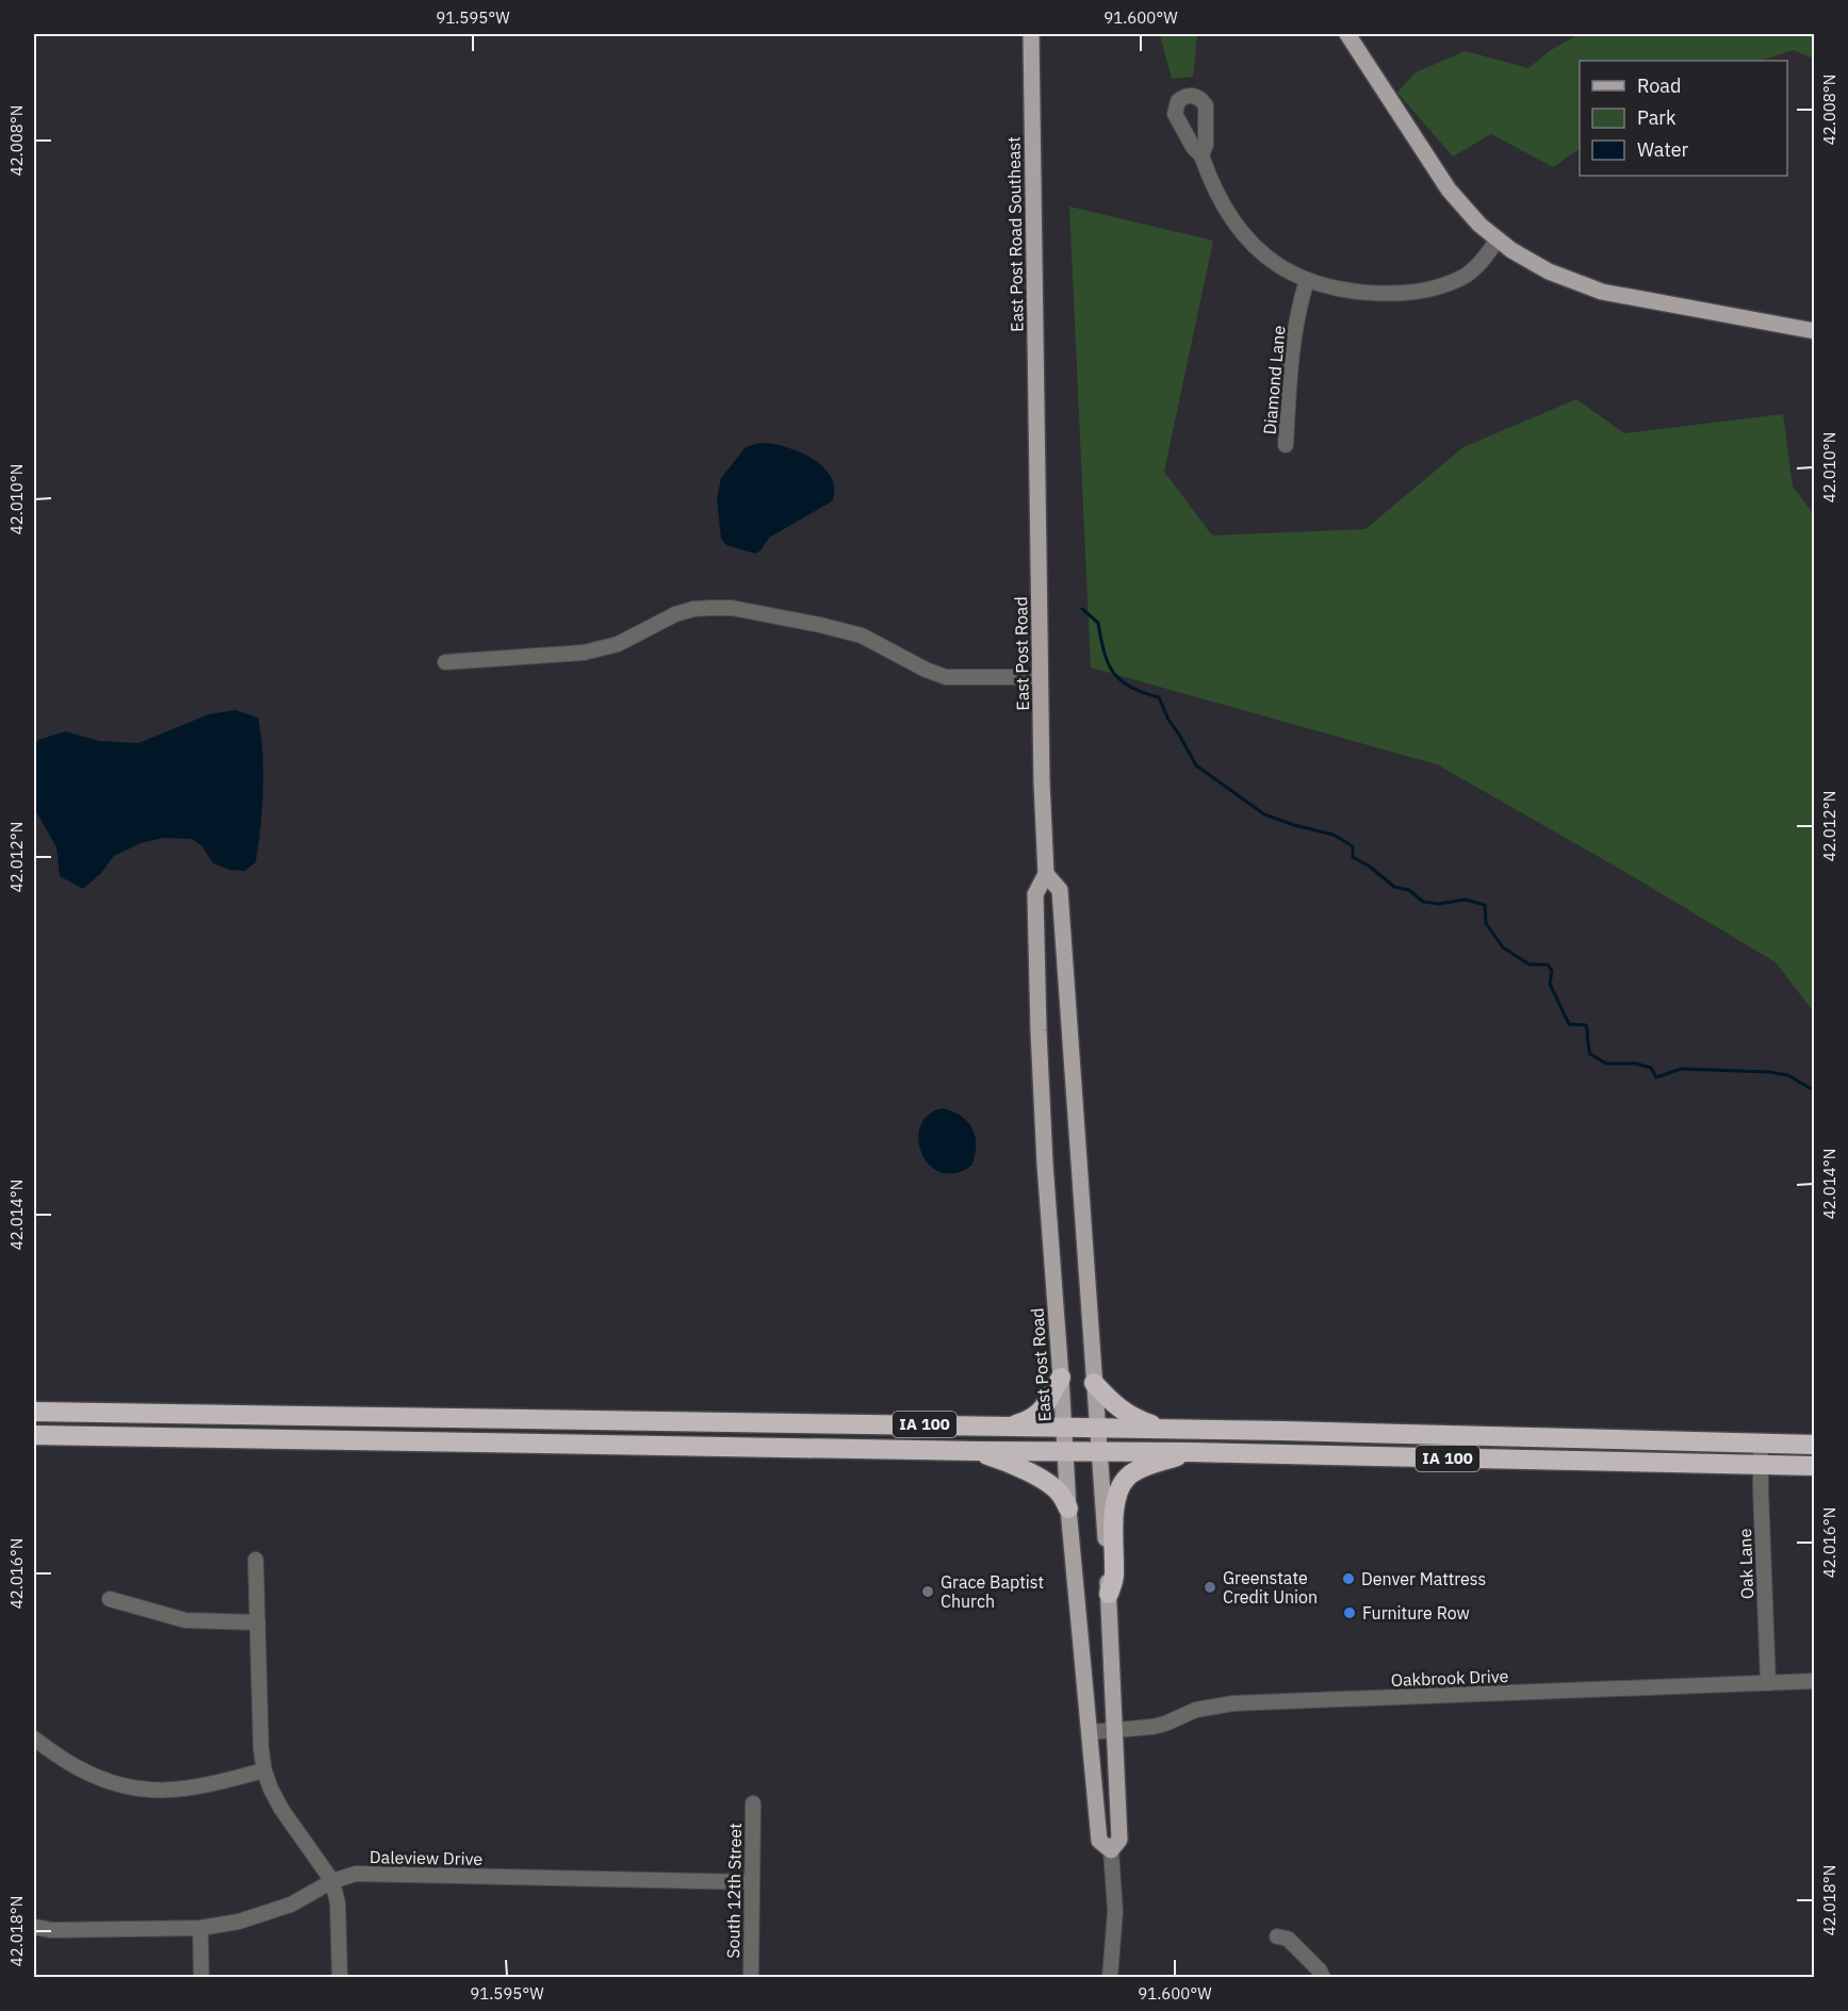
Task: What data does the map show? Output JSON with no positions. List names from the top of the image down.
{
  "streets": {
    "highway": ["IA 100"],
    "main road": ["East Post Road Southeast", "East Post Road"],
    "street": [
      "Diamond Lane",
      "Oak Lane",
      "Oakbrook Drive",
      "Daleview Drive",
      "South 12th Street"
    ]
  },
  "crossings": [
    ["East Post Road Southeast", "East Post Road"],
    ["East Post Road", "IA 100"],
    ["East Post Road", "Oakbrook Drive"],
    ["IA 100", "Oak Lane"],
    ["Oak Lane", "Oakbrook Drive"],
    ["Daleview Drive", "South 12th Street"]
  ],
  "places": [
    "Denver Mattress",
    "Greenstate Credit Union",
    "Grace Baptist Church",
    "Furniture Row"
  ],
  "legend": ["Road", "Park", "Water"],
  "coordinates": [
    "91.595°W",
    "91.600°W",
    "42.008°N",
    "42.010°N",
    "42.012°N",
    "42.014°N",
    "42.016°N",
    "42.018°N"
  ]
}
